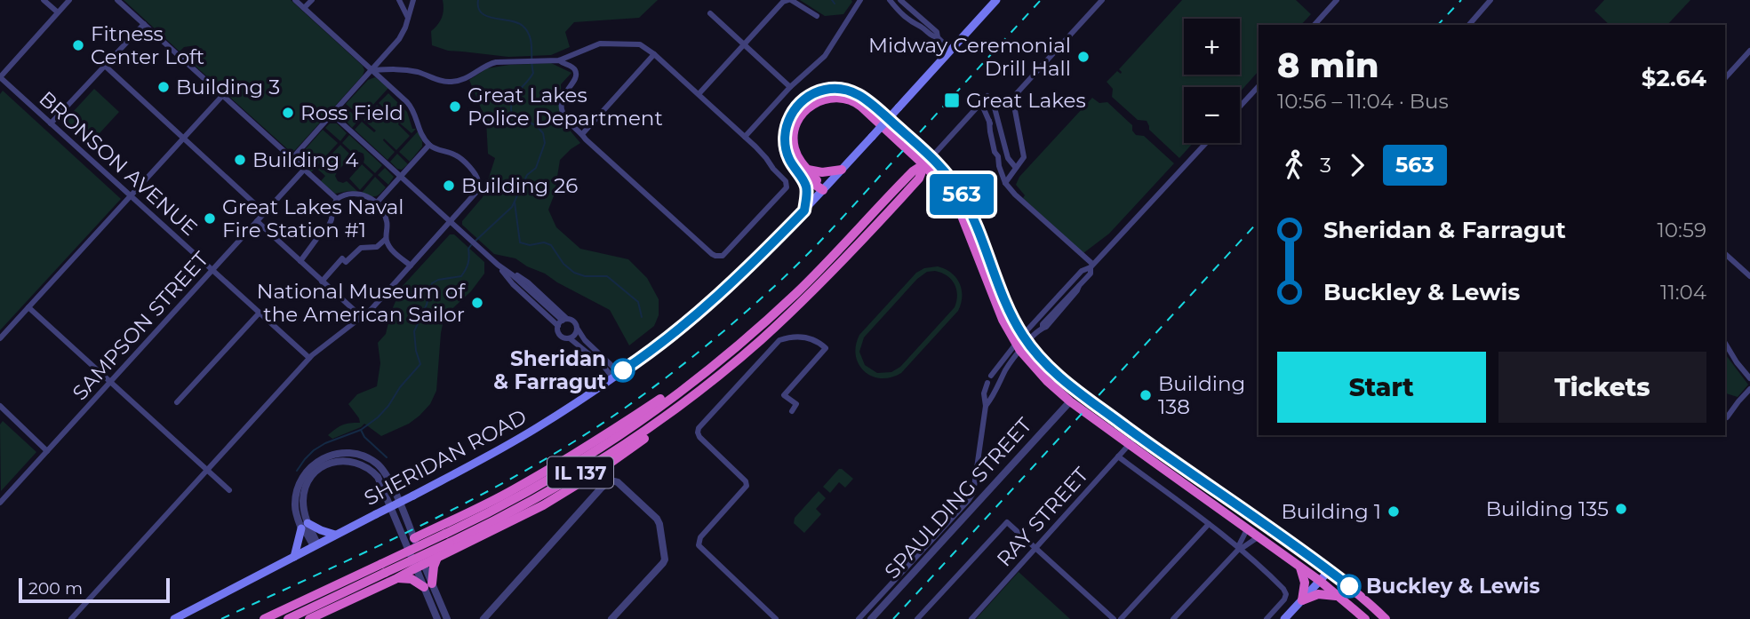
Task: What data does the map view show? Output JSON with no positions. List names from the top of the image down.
{
  "streets": {
    "highway": ["IL 137"],
    "main road": ["SHERIDAN ROAD"],
    "street": [
      "BRONSON AVENUE",
      "SAMPSON STREET",
      "SPAULDING STREET",
      "RAY STREET"
    ]
  },
  "crossings": [
    ["BRONSON AVENUE", "SAMPSON STREET"]
  ],
  "places": {
    "other": [
      "Fitness Center Loft",
      "Midway Ceremonial Drill Hall",
      "Building 3",
      "Great Lakes Police Department",
      "Ross Field",
      "Building 4",
      "Building 26",
      "Great Lakes Naval Fire Station #1",
      "National Museum of the American Sailor",
      "Sheridan & Farragut",
      "Building 138",
      "Building 135",
      "Building 1",
      "Buckley & Lewis"
    ],
    "transit": ["Great Lakes"]
  },
  "lines": ["bus line 563"],
  "scale_bar": "200 m",
  "page": {
    "on_map": "563",
    "map_buttons": ["+", "−"],
    "heading": ["8 min", "10:56 – 11:04 · Bus", "$2.64"],
    "legs": ["3", "563"],
    "list": [
      {
        "name": "Sheridan & Farragut",
        "value": "10:59"
      },
      {
        "name": "Buckley & Lewis",
        "value": "11:04"
      }
    ],
    "buttons": ["Start", "Tickets"],
    "scale": "200 m"
  }
}
